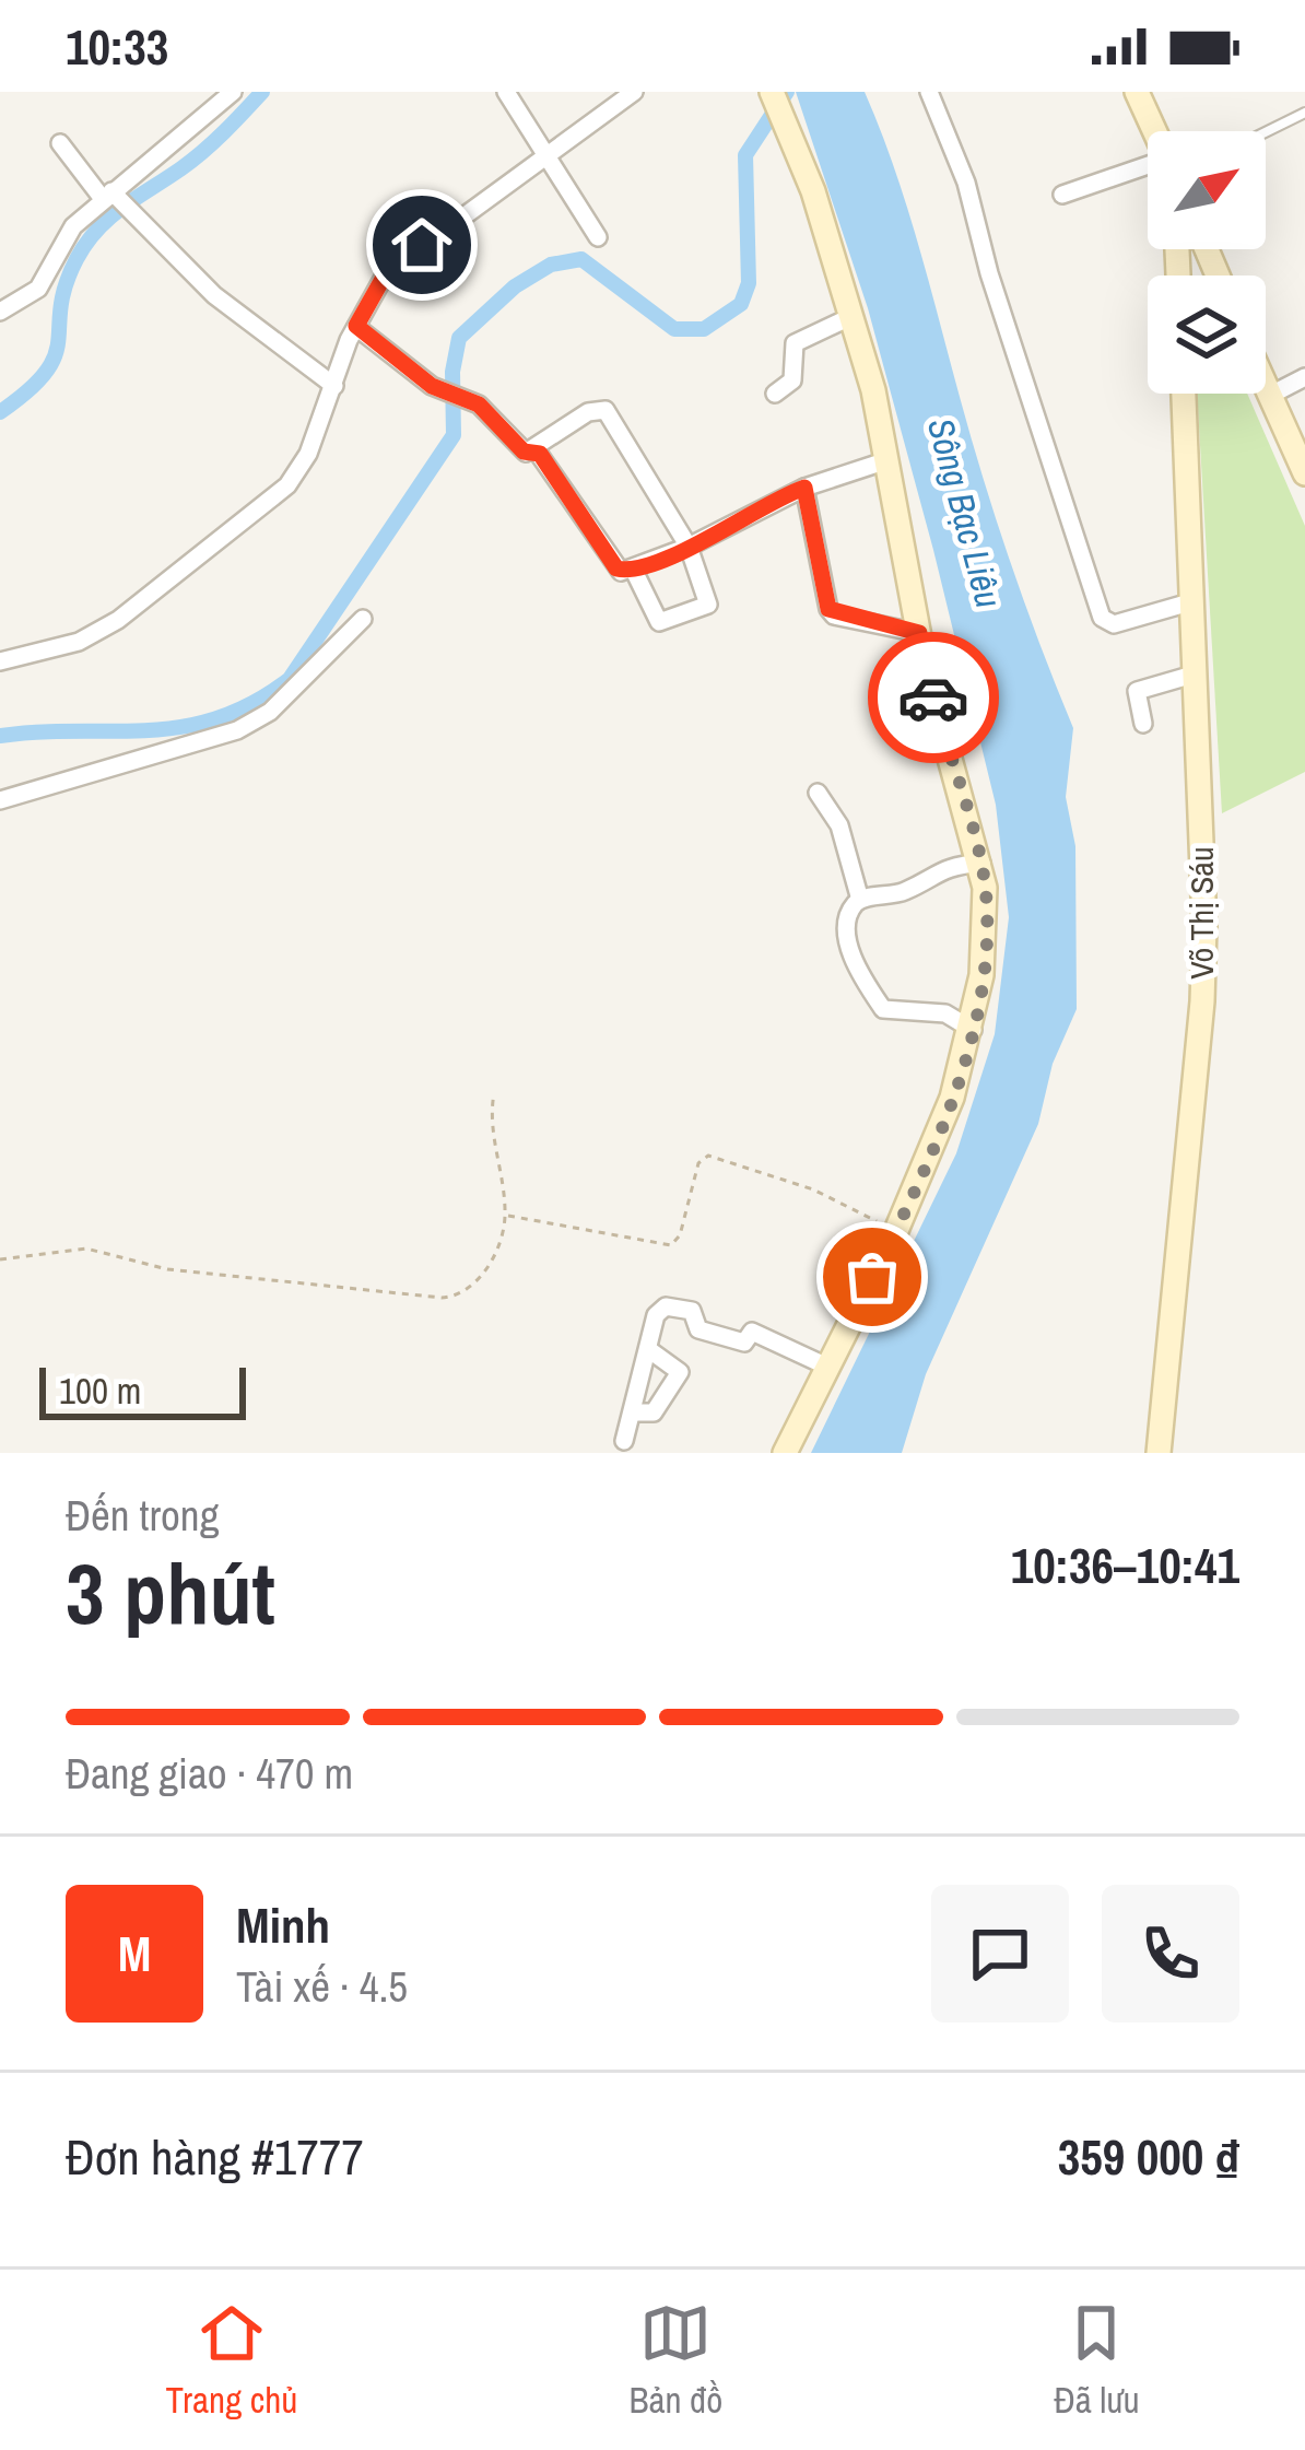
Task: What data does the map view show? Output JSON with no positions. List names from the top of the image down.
{
  "streets": {
    "main road": ["Võ Thị Sáu"]
  },
  "water": ["Sông Bạc Liêu"],
  "scale_bar": "100 m",
  "north": "top right",
  "page": {
    "status": "10:33",
    "scale": "100 m",
    "heading": ["3 phút", "Đến trong", "10:36–10:41"],
    "panel": [
      "Minh",
      "Tài xế · 4.5",
      "Đơn hàng #1777",
      "359 000 ₫"
    ],
    "bar": "Đang giao · 470 m",
    "round": "M",
    "tabs": ["Trang chủ", "Bản đồ", "Đã lưu"]
  }
}
